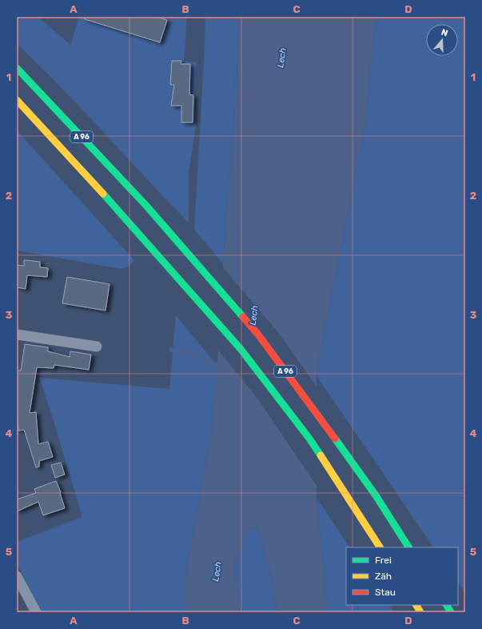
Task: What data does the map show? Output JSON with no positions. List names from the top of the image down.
{
  "streets": {
    "highway": ["A 96"]
  },
  "water": ["Lech"],
  "legend": ["Frei", "Zäh", "Stau"],
  "north": "top",
  "grid": {
    "columns": [
      "A",
      "B",
      "C",
      "D"
    ],
    "rows": [
      "1",
      "2",
      "3",
      "4",
      "5"
    ]
  }
}
